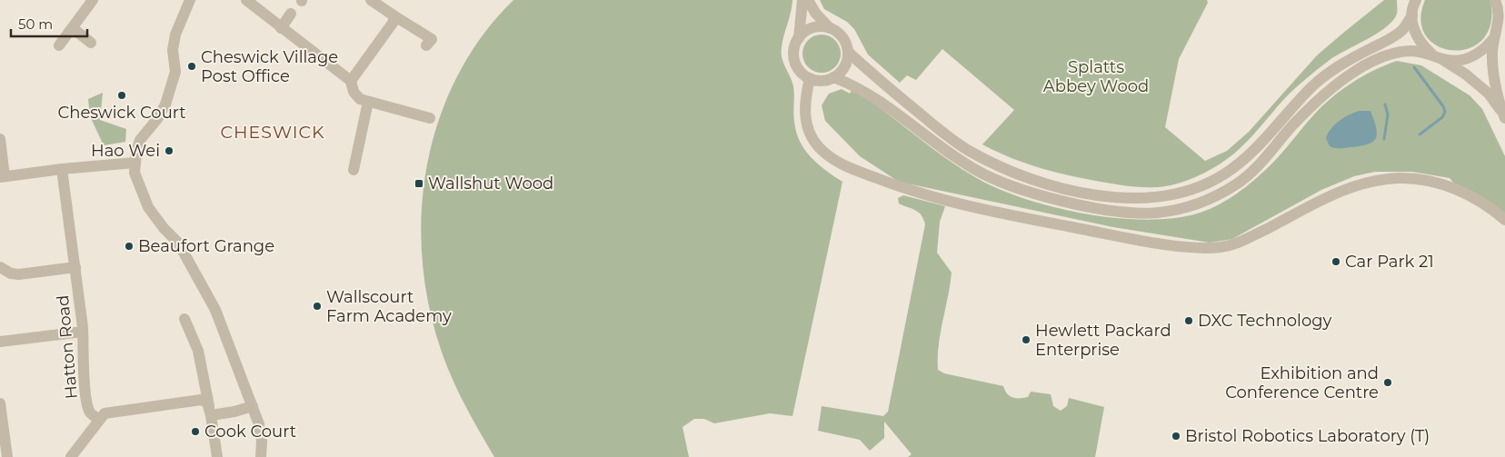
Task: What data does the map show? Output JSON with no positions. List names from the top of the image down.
{
  "streets": {
    "street": ["Hatton Road"]
  },
  "districts": ["CHESWICK"],
  "parks": ["Splatts Abbey Wood"],
  "places": {
    "other": [
      "Cheswick Village Post Office",
      "Cheswick Court",
      "Hao Wei",
      "Beaufort Grange",
      "Car Park 21",
      "Wallscourt Farm Academy",
      "DXC Technology",
      "Hewlett Packard Enterprise",
      "Exhibition and Conference Centre",
      "Cook Court",
      "Bristol Robotics Laboratory (T)"
    ],
    "transit": ["Wallshut Wood"]
  },
  "scale_bar": "50 m"
}
